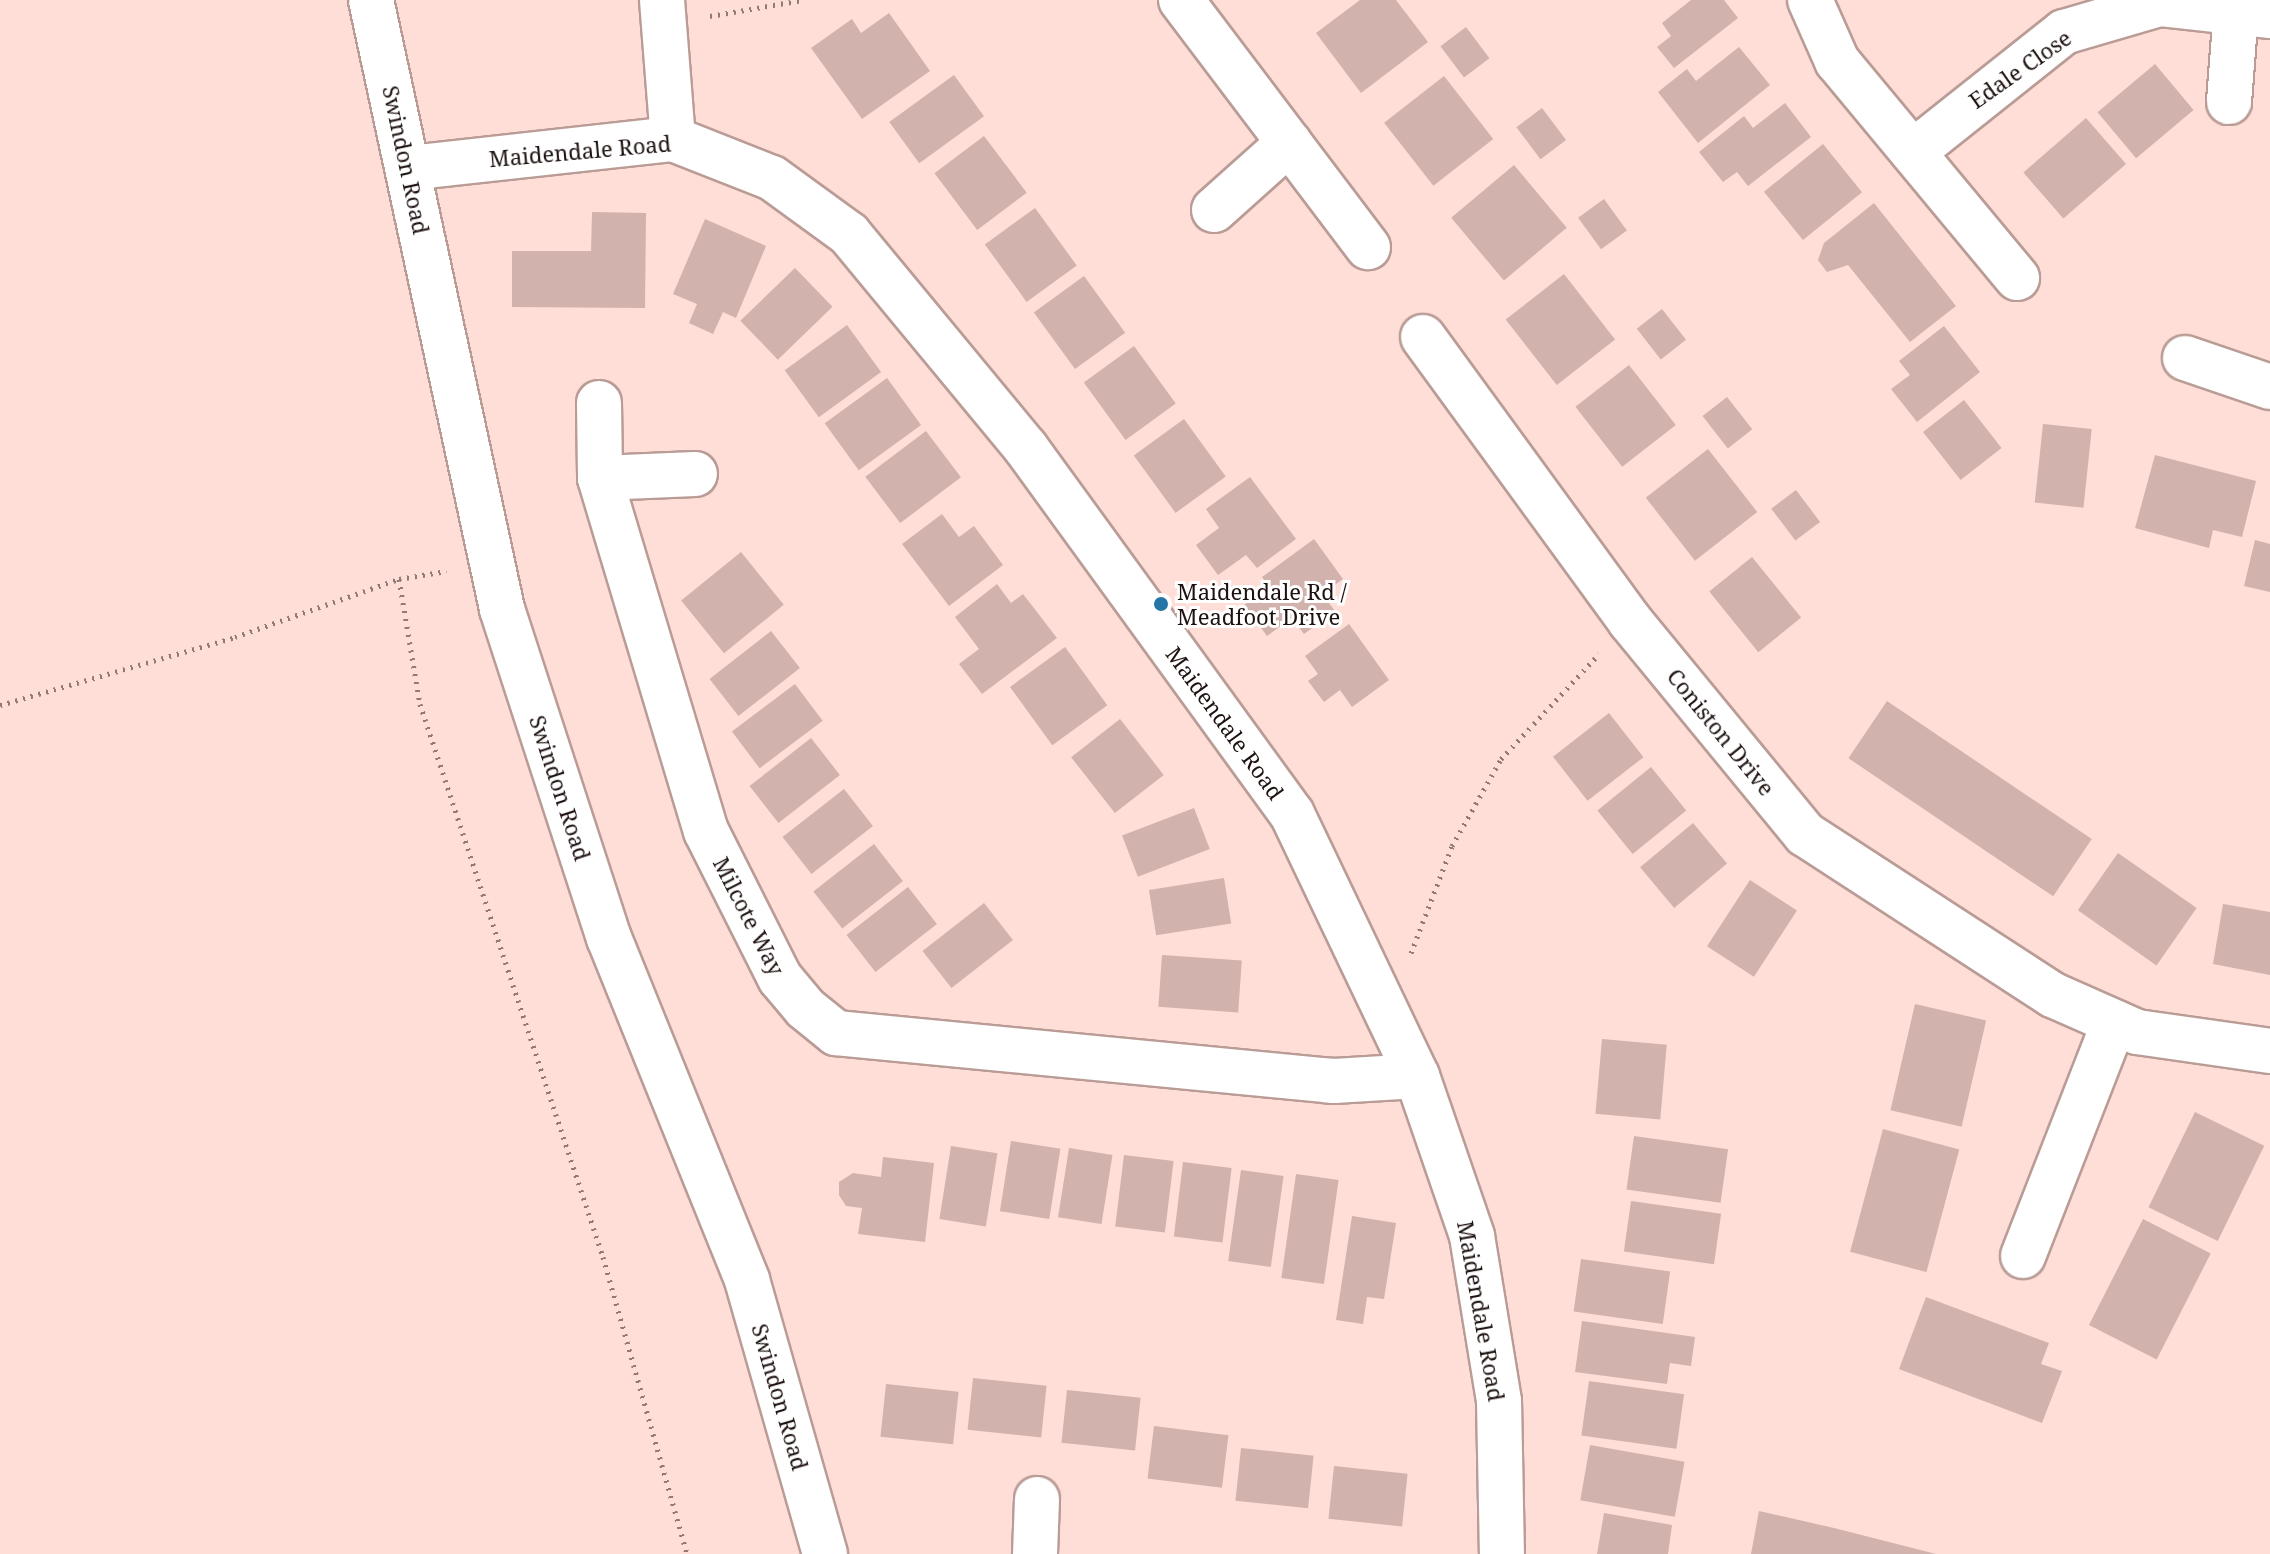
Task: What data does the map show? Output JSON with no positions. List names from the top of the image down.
{
  "streets": {
    "street": [
      "Edale Close",
      "Maidendale Road",
      "Swindon Road",
      "Coniston Drive",
      "Milcote Way"
    ]
  },
  "crossings": [
    ["Maidendale Road", "Swindon Road"],
    ["Maidendale Road", "Milcote Way"]
  ],
  "places": ["Maidendale Rd / Meadfoot Drive"]
}
